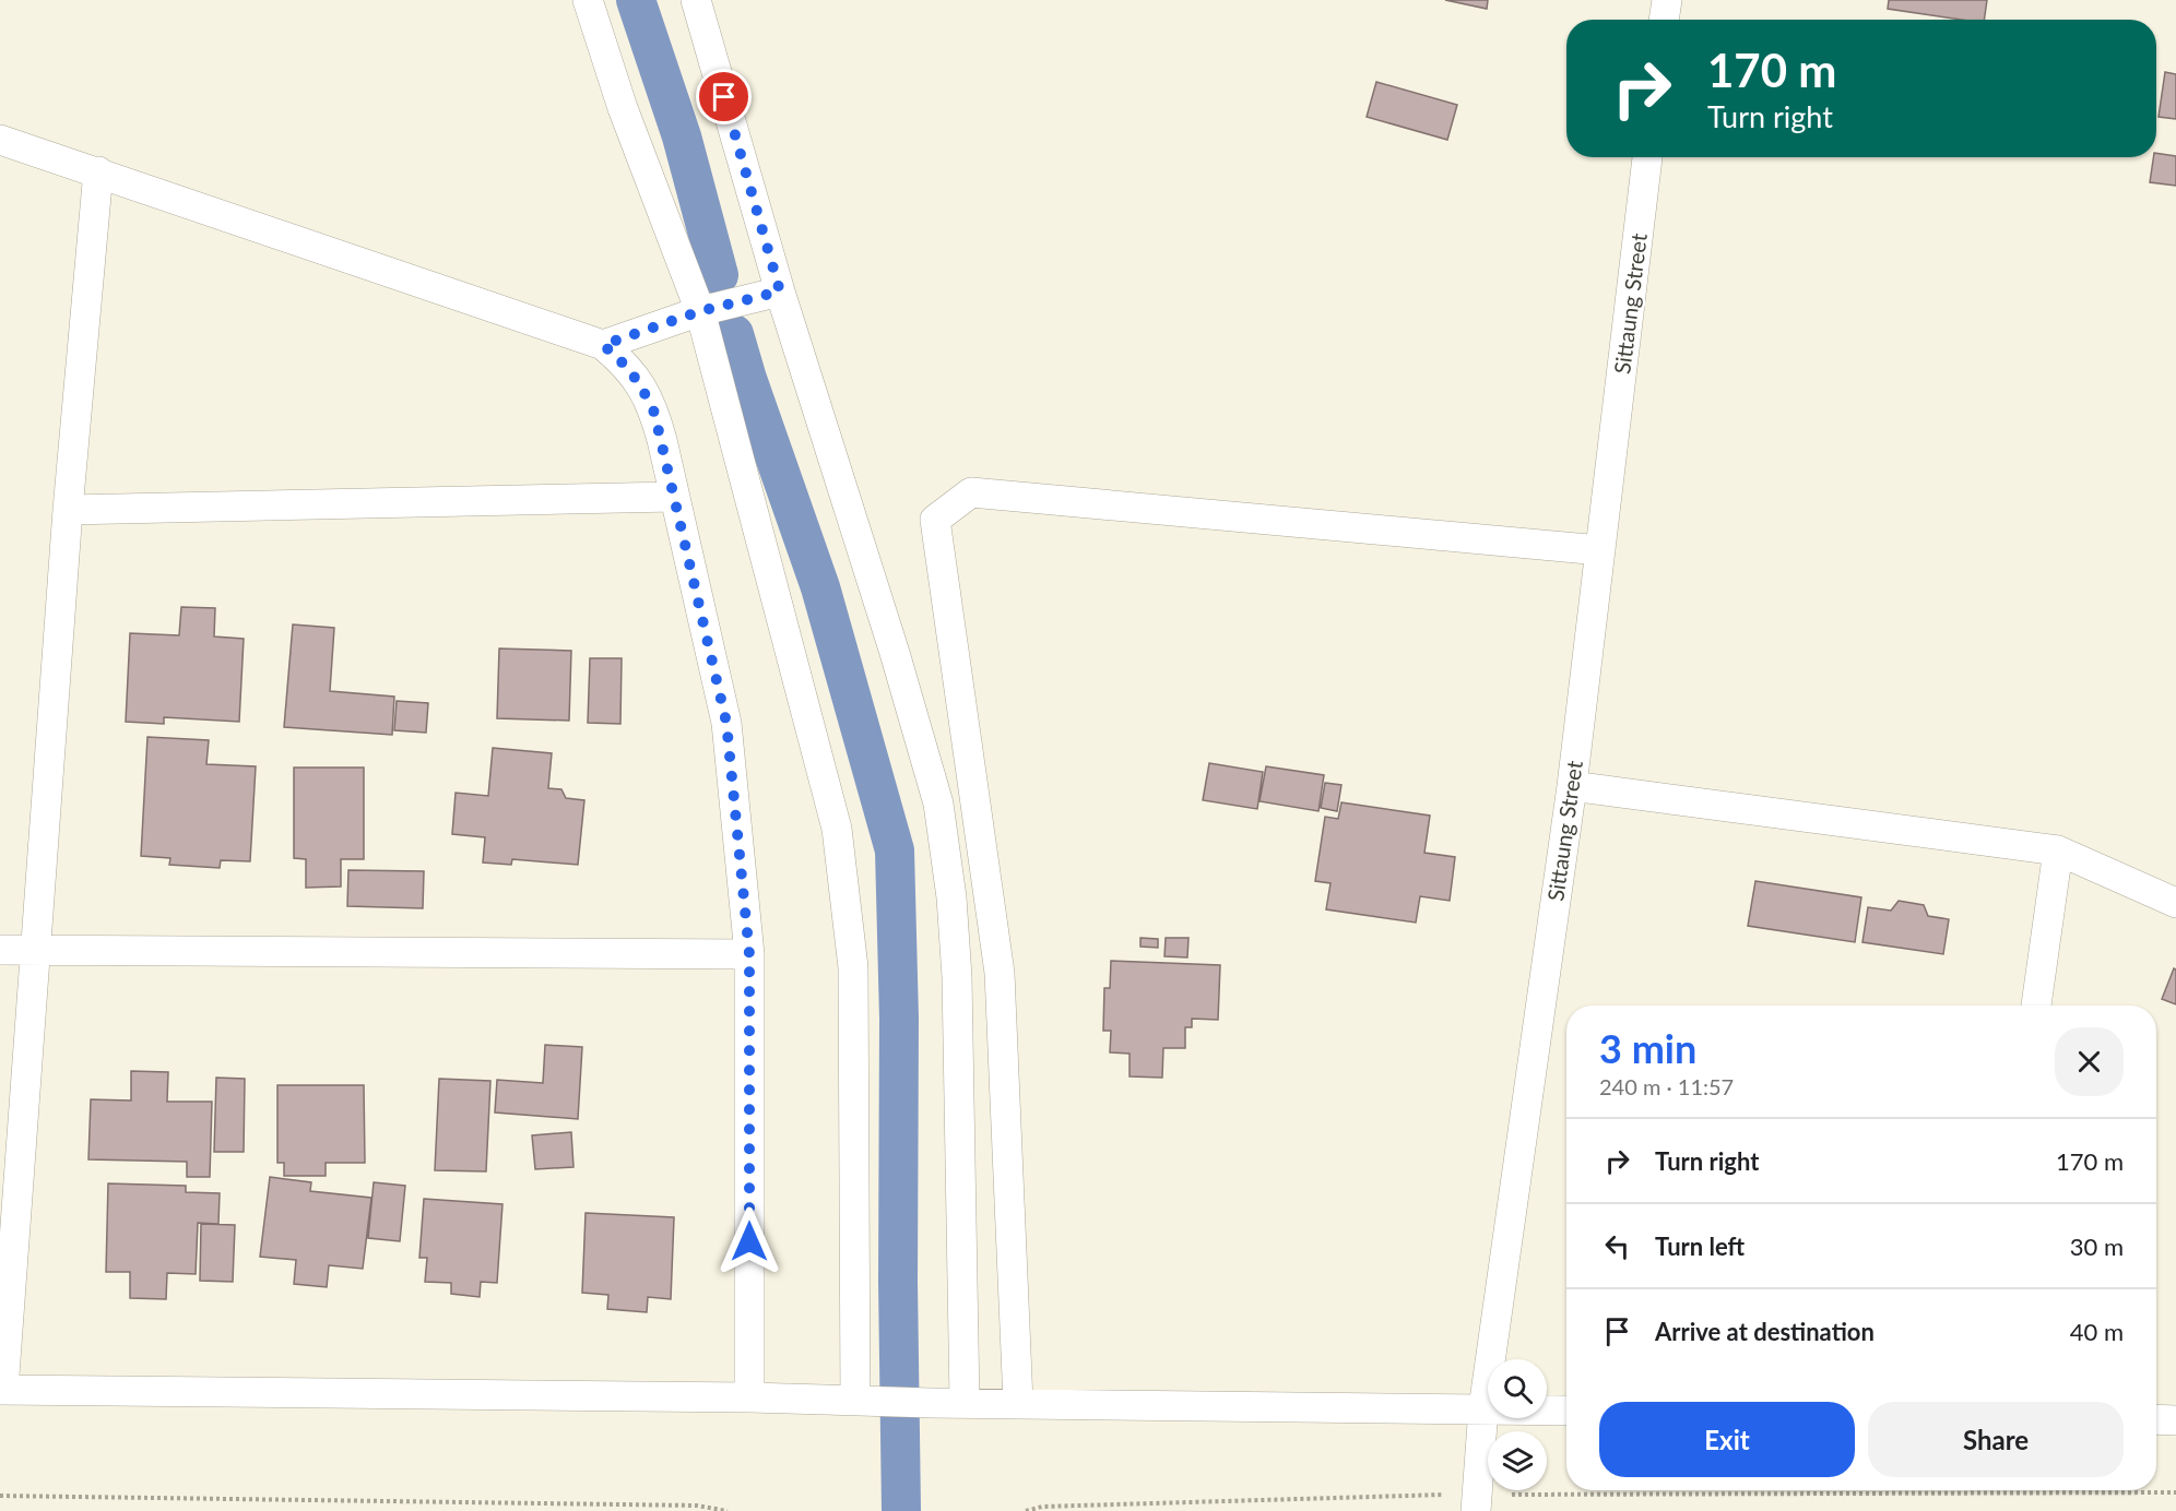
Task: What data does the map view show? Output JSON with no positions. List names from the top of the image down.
{
  "streets": {
    "street": ["Sittaung Street"]
  },
  "page": {
    "turn": ["170 m", "Turn right"],
    "heading": ["3 min", "240 m · 11:57"],
    "list": [
      {
        "name": "Turn right",
        "value": "170 m"
      },
      {
        "name": "Turn left",
        "value": "30 m"
      },
      {
        "name": "Arrive at destination",
        "value": "40 m"
      }
    ],
    "buttons": ["Exit", "Share"]
  }
}
